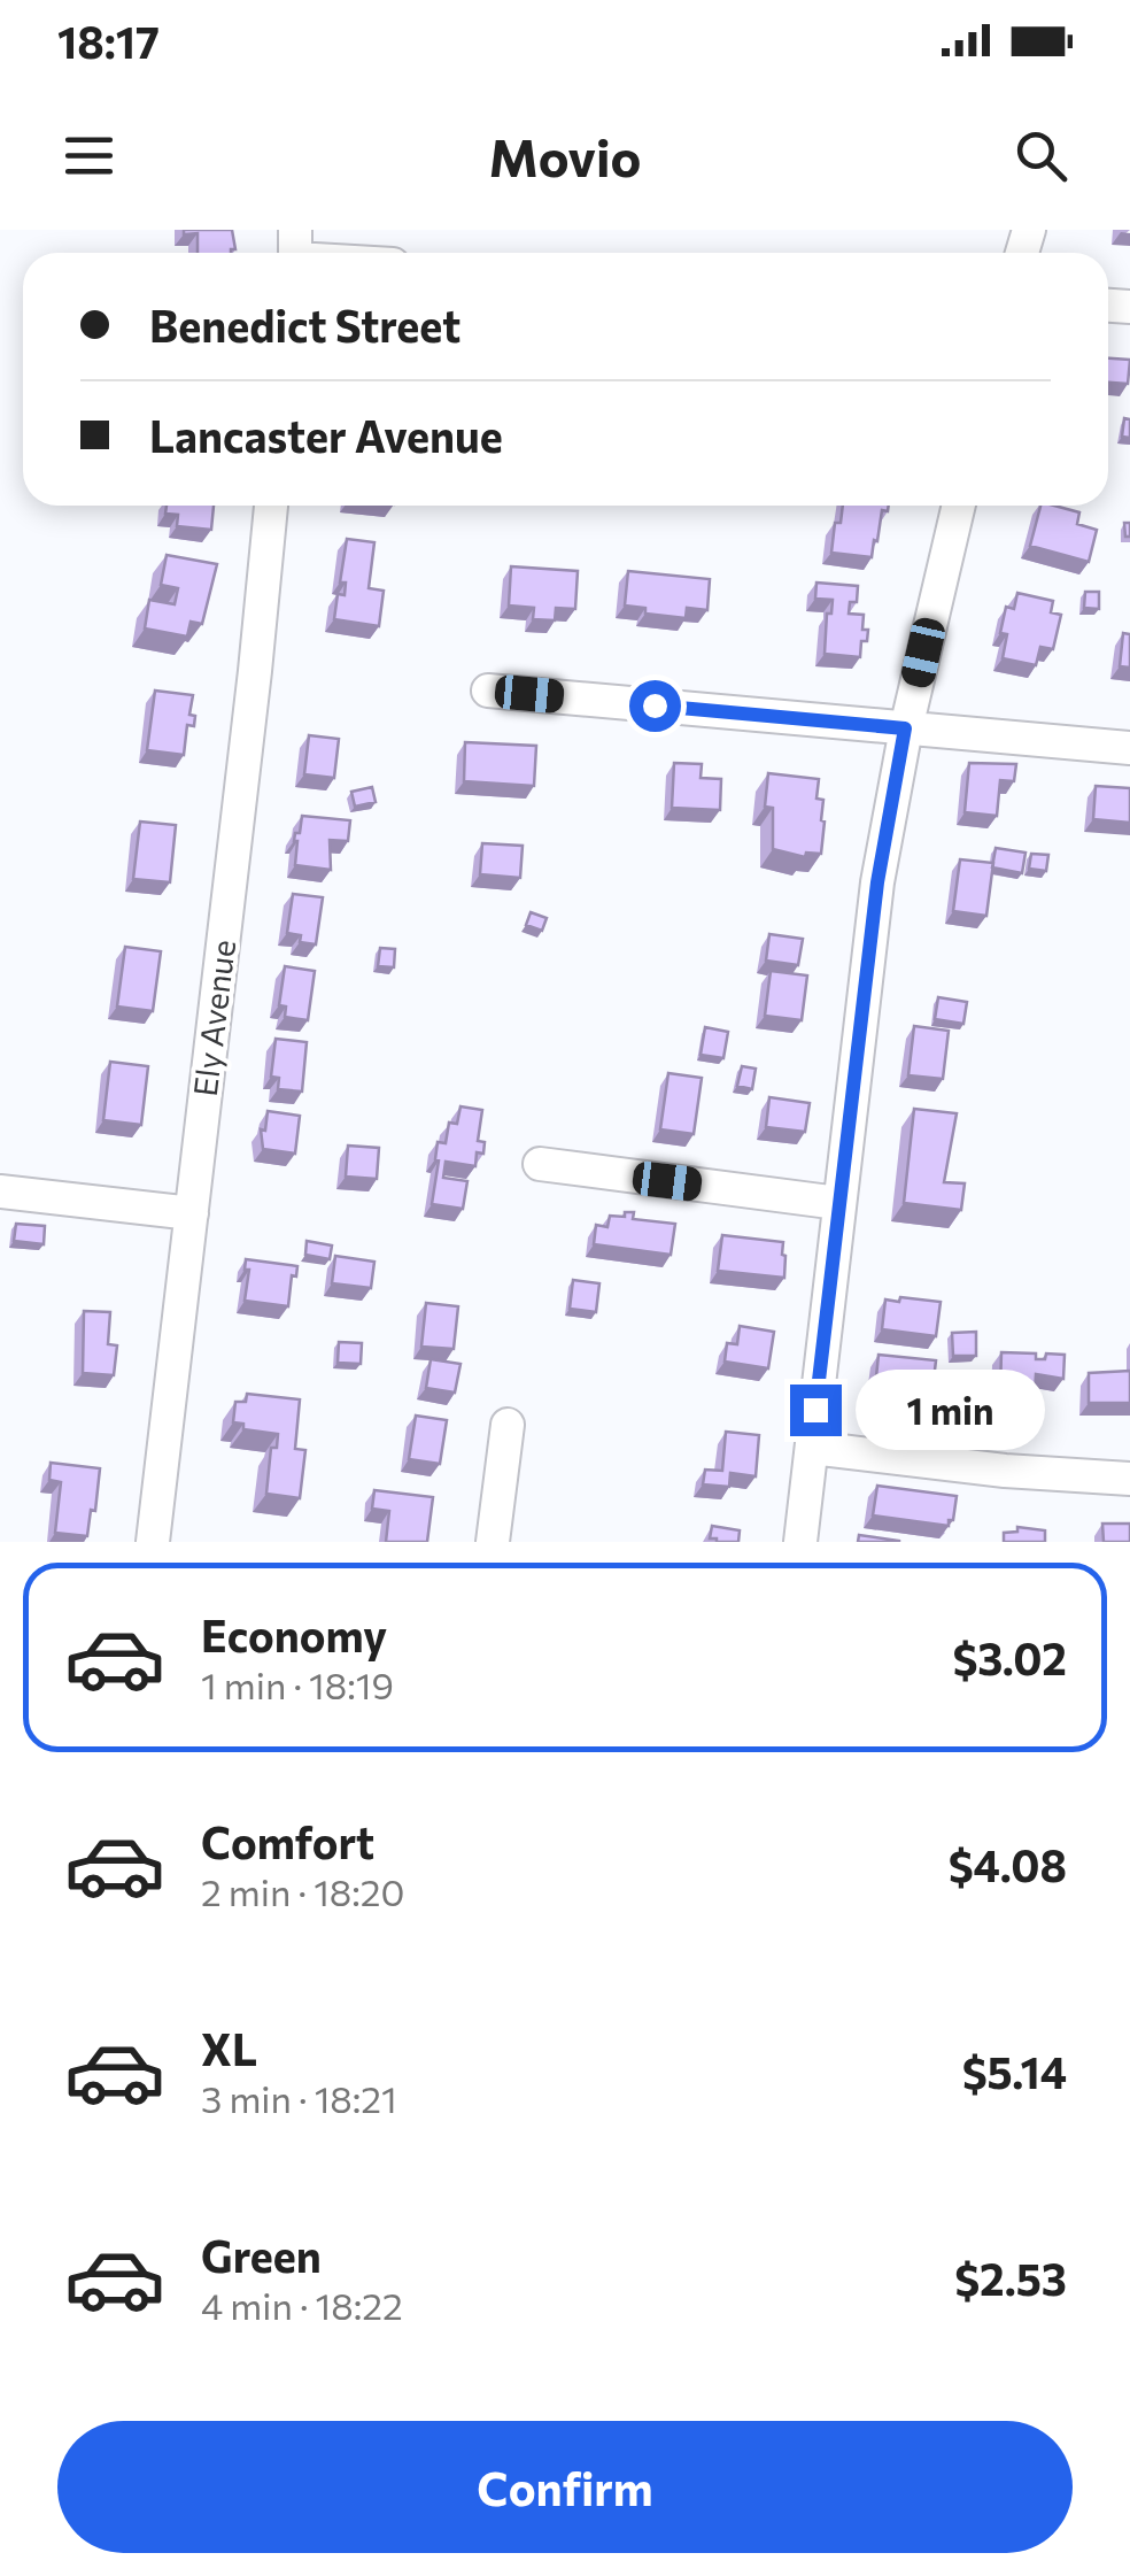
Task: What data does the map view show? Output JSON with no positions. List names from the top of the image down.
{
  "streets": {
    "street": ["Ely Avenue"]
  },
  "page": {
    "status": "18:17",
    "header": "Movio",
    "banner": ["Benedict Street", "Lancaster Avenue"],
    "bubble": "1 min",
    "list": [
      {
        "name": "Economy",
        "note": "1 min · 18:19",
        "value": "$3.02"
      },
      {
        "name": "Comfort",
        "note": "2 min · 18:20",
        "value": "$4.08"
      },
      {
        "name": "XL",
        "note": "3 min · 18:21",
        "value": "$5.14"
      },
      {
        "name": "Green",
        "note": "4 min · 18:22",
        "value": "$2.53"
      }
    ],
    "buttons": "Confirm"
  }
}
